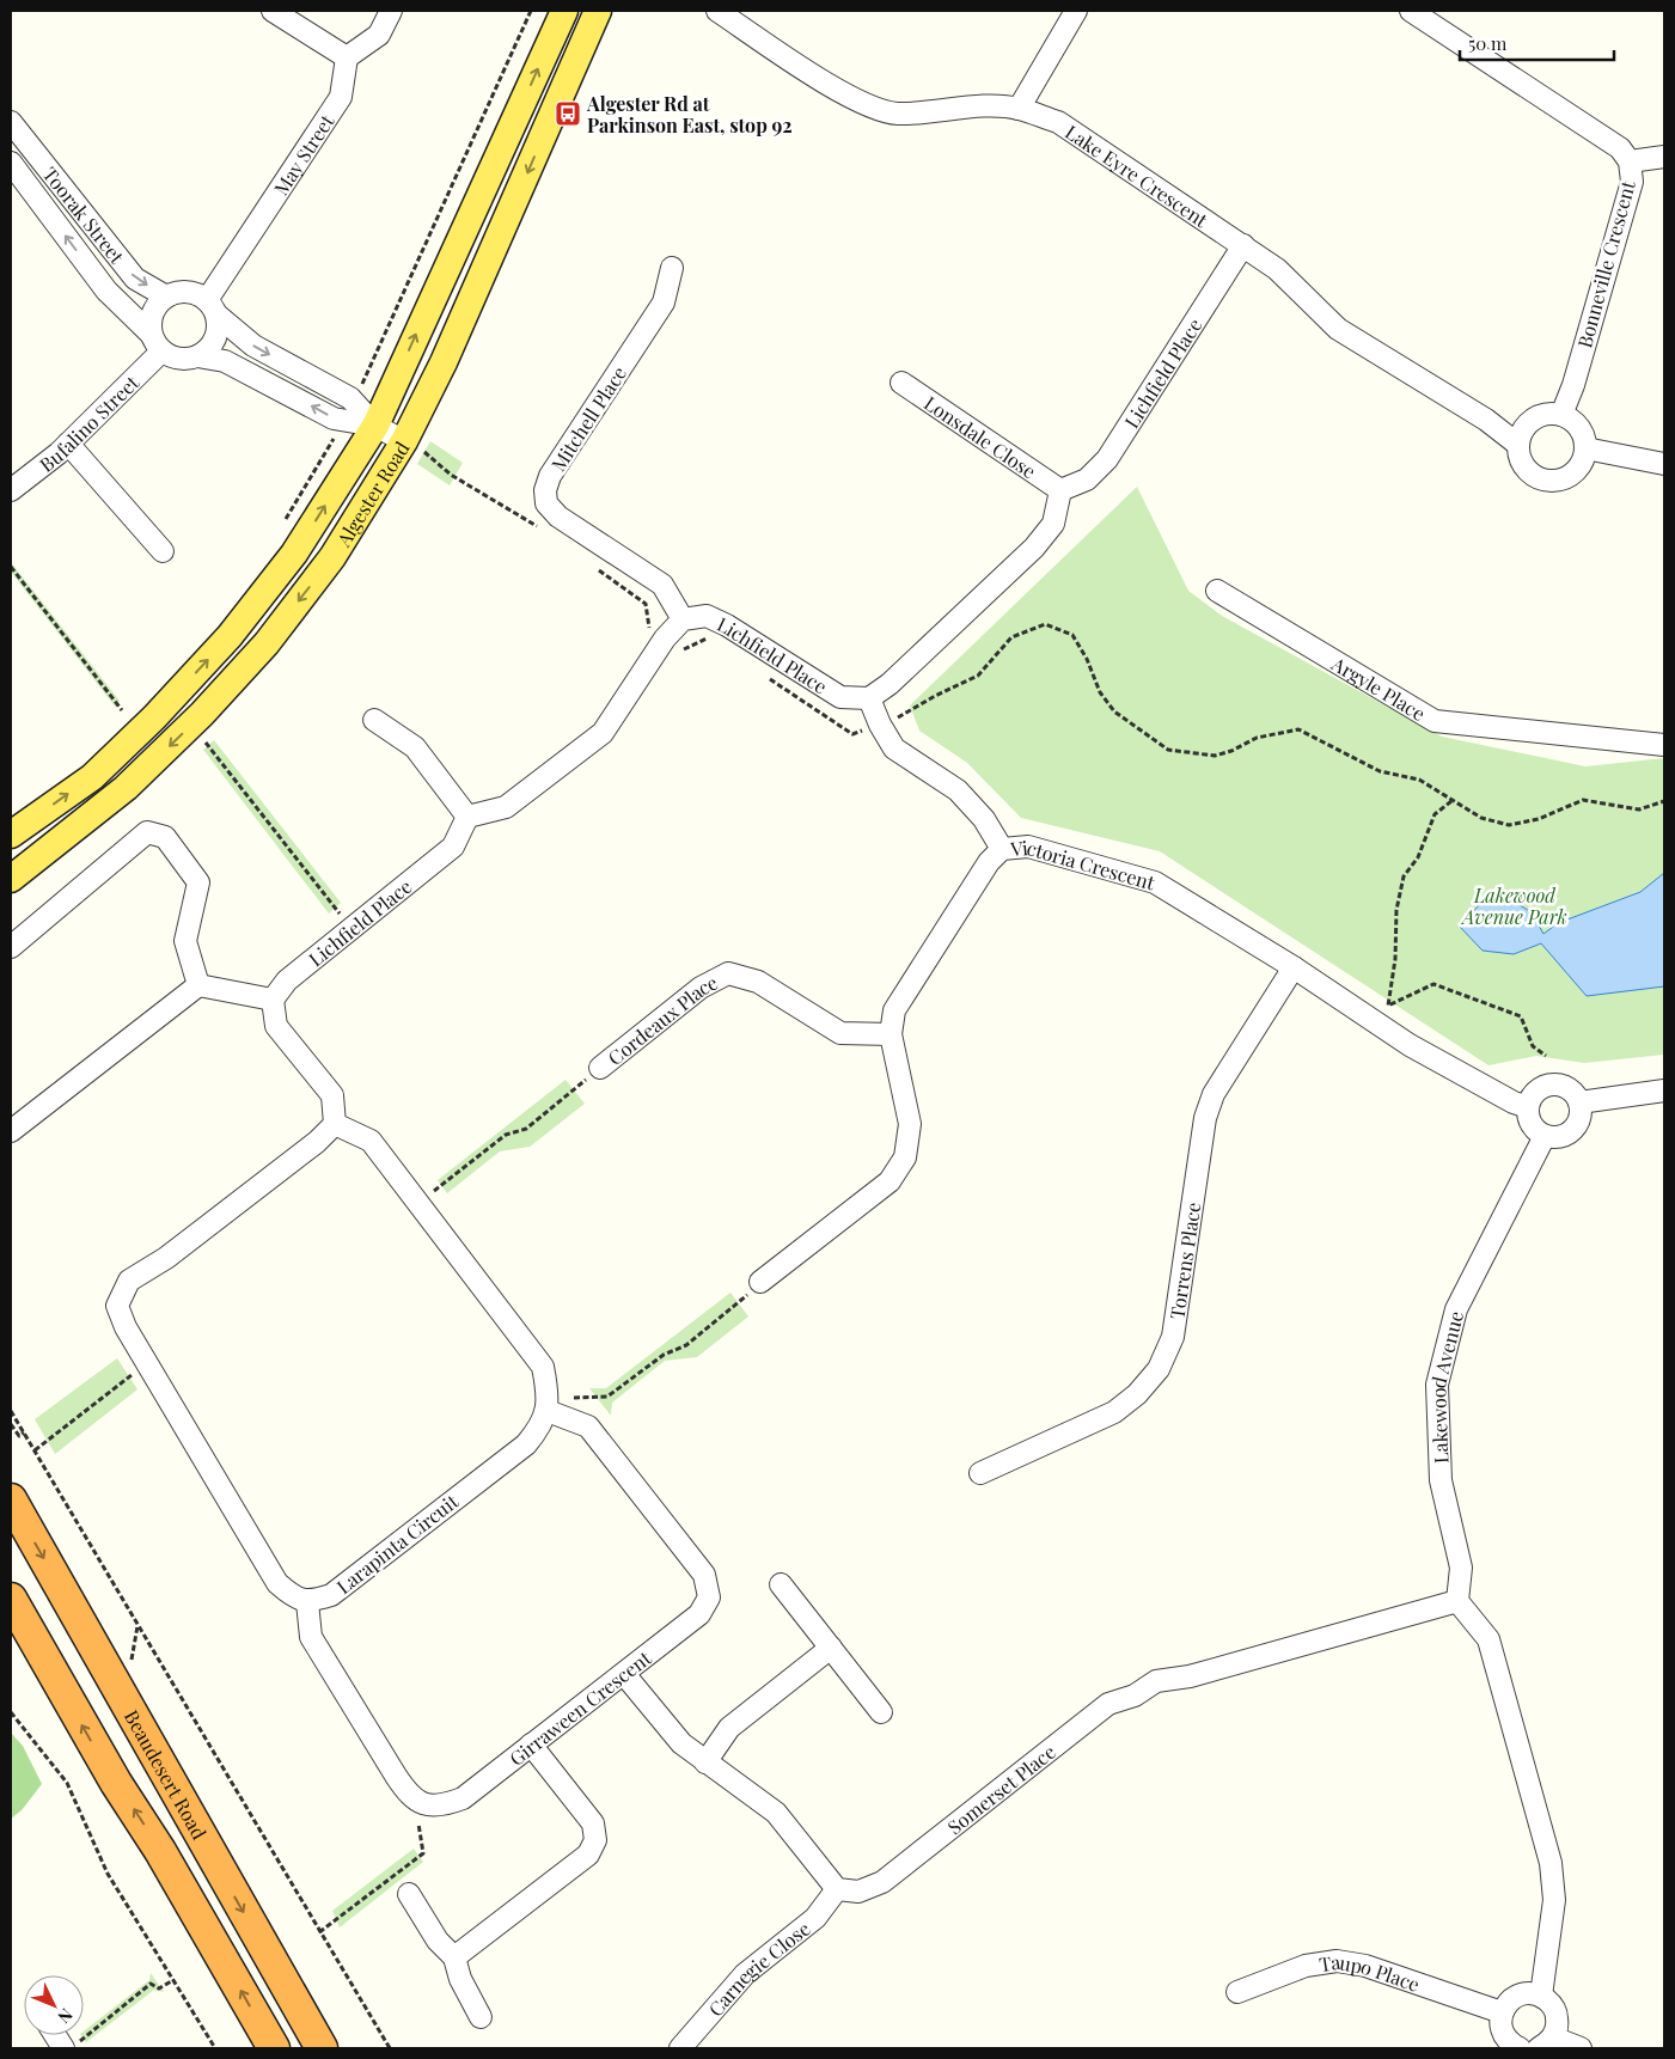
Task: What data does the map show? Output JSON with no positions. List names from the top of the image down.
{
  "streets": {
    "highway": ["Beaudesert Road"],
    "main road": ["Algester Road"],
    "street": [
      "May Street",
      "Lake Eyre Crescent",
      "Toorak Street",
      "Bonneville Crescent",
      "Lichfield Place",
      "Mitchell Place",
      "Bufalino Street",
      "Lonsdale Close",
      "Argyle Place",
      "Victoria Crescent",
      "Cordeaux Place",
      "Torrens Place",
      "Lakewood Avenue",
      "Larapinta Circuit",
      "Girraween Crescent",
      "Somerset Place",
      "Carnegie Close",
      "Taupo Place"
    ]
  },
  "crossings": [
    ["May Street", "Toorak Street"],
    ["May Street", "Bufalino Street"],
    ["Lake Eyre Crescent", "Bonneville Crescent"],
    ["Lake Eyre Crescent", "Lichfield Place"],
    ["Toorak Street", "Bufalino Street"],
    ["Lichfield Place", "Mitchell Place"],
    ["Lichfield Place", "Lonsdale Close"],
    ["Victoria Crescent", "Cordeaux Place"],
    ["Victoria Crescent", "Torrens Place"],
    ["Victoria Crescent", "Lakewood Avenue"],
    ["Lakewood Avenue", "Somerset Place"],
    ["Larapinta Circuit", "Girraween Crescent"],
    ["Somerset Place", "Carnegie Close"]
  ],
  "parks": ["Lakewood Avenue Park"],
  "places": {
    "bus stop": ["Algester Rd at Parkinson East, stop 92"]
  },
  "scale_bar": "50 m",
  "north": "bottom right"
}
